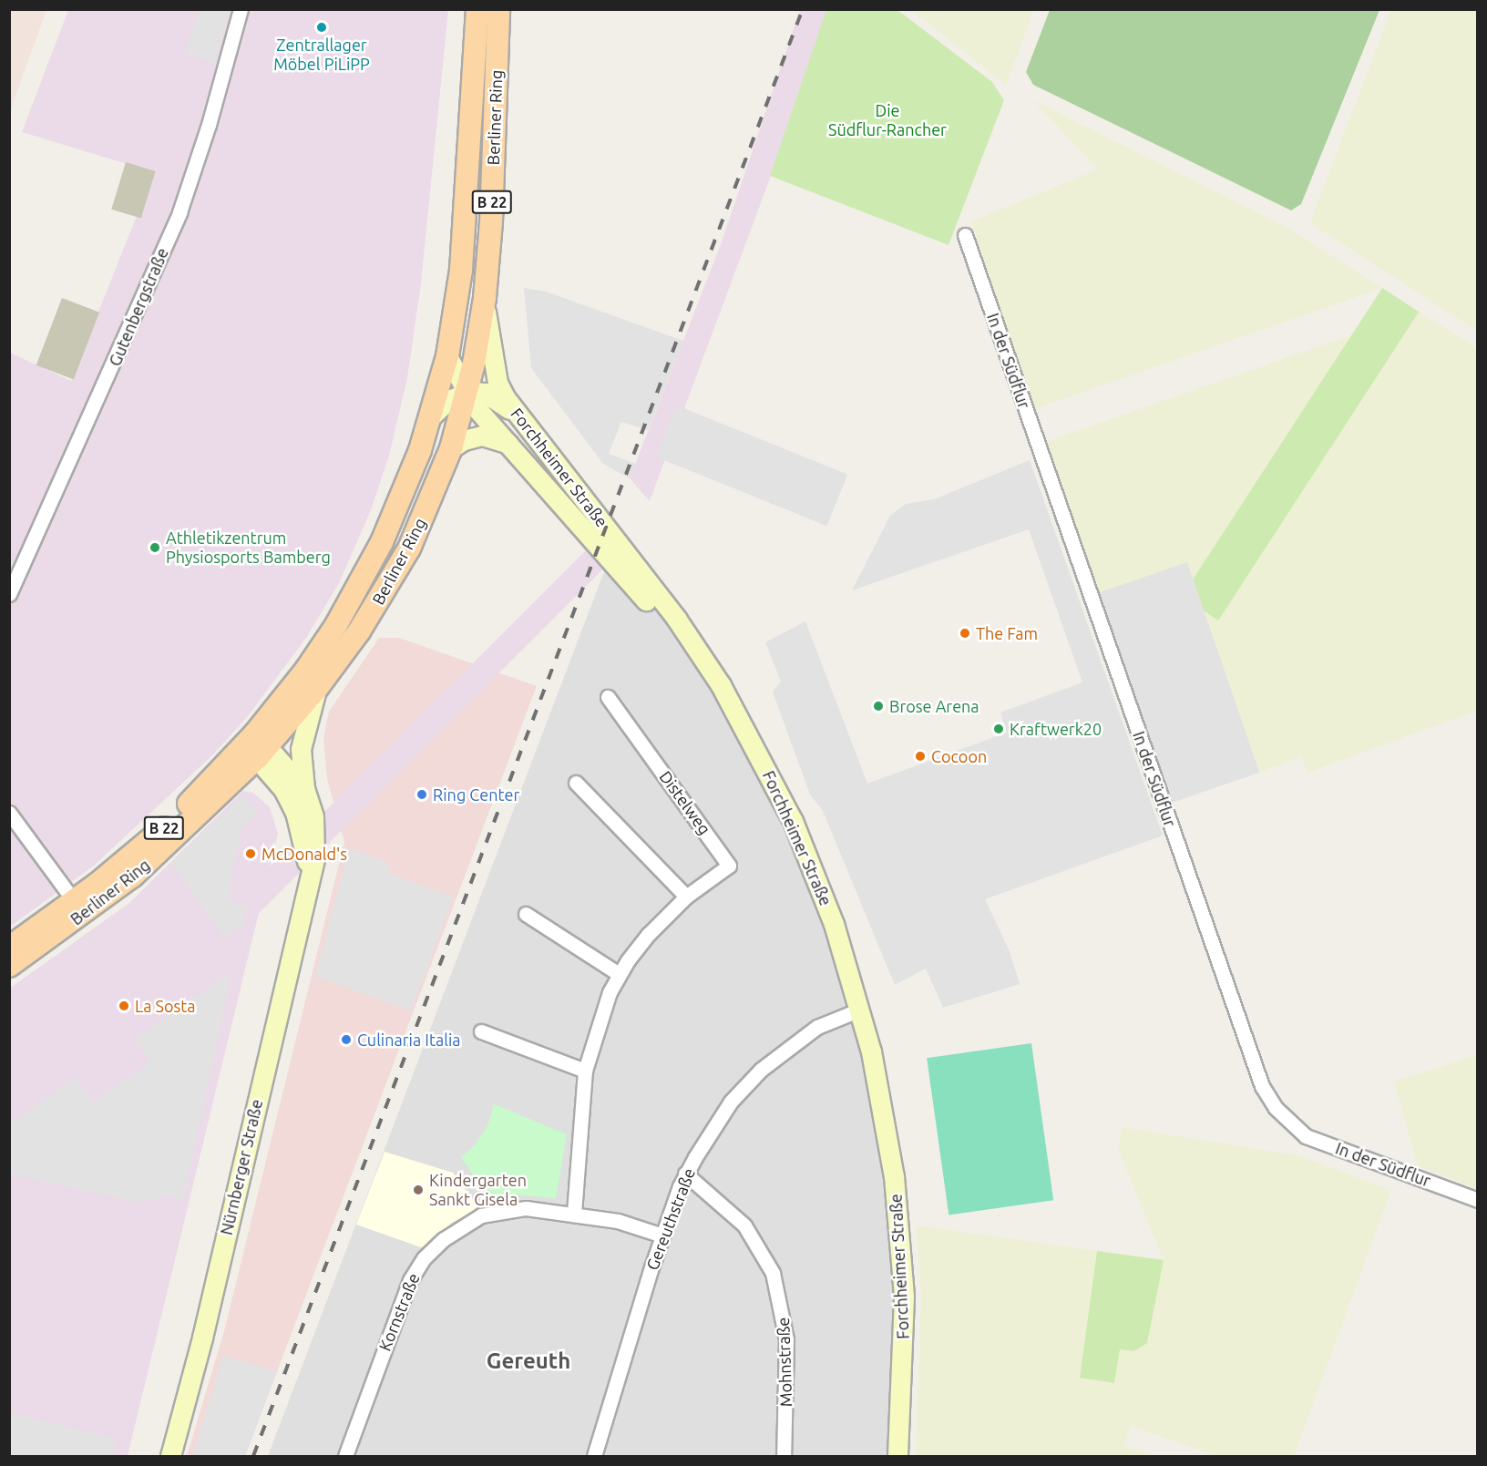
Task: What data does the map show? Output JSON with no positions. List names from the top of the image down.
{
  "streets": {
    "main road": ["Berliner Ring", "B 22"],
    "street": [
      "Gutenbergstraße",
      "In der Südflur",
      "Forchheimer Straße",
      "Distelweg",
      "Nürnberger Straße",
      "Gereuthstraße",
      "Kornstraße",
      "Mohnstraße"
    ]
  },
  "crossings": [
    ["Berliner Ring", "Forchheimer Straße"],
    ["Berliner Ring", "Nürnberger Straße"],
    ["Forchheimer Straße", "Gereuthstraße"],
    ["Distelweg", "Kornstraße"],
    ["Gereuthstraße", "Kornstraße"],
    ["Gereuthstraße", "Mohnstraße"]
  ],
  "districts": ["Gereuth"],
  "parks": ["Die Südflur-Rancher"],
  "places": [
    "Zentrallager Möbel PiLiPP",
    "Athletikzentrum Physiosports Bamberg",
    "The Fam",
    "Brose Arena",
    "Kraftwerk20",
    "Cocoon",
    "Ring Center",
    "McDonald's",
    "La Sosta",
    "Culinaria Italia",
    "Kindergarten Sankt Gisela"
  ]
}
